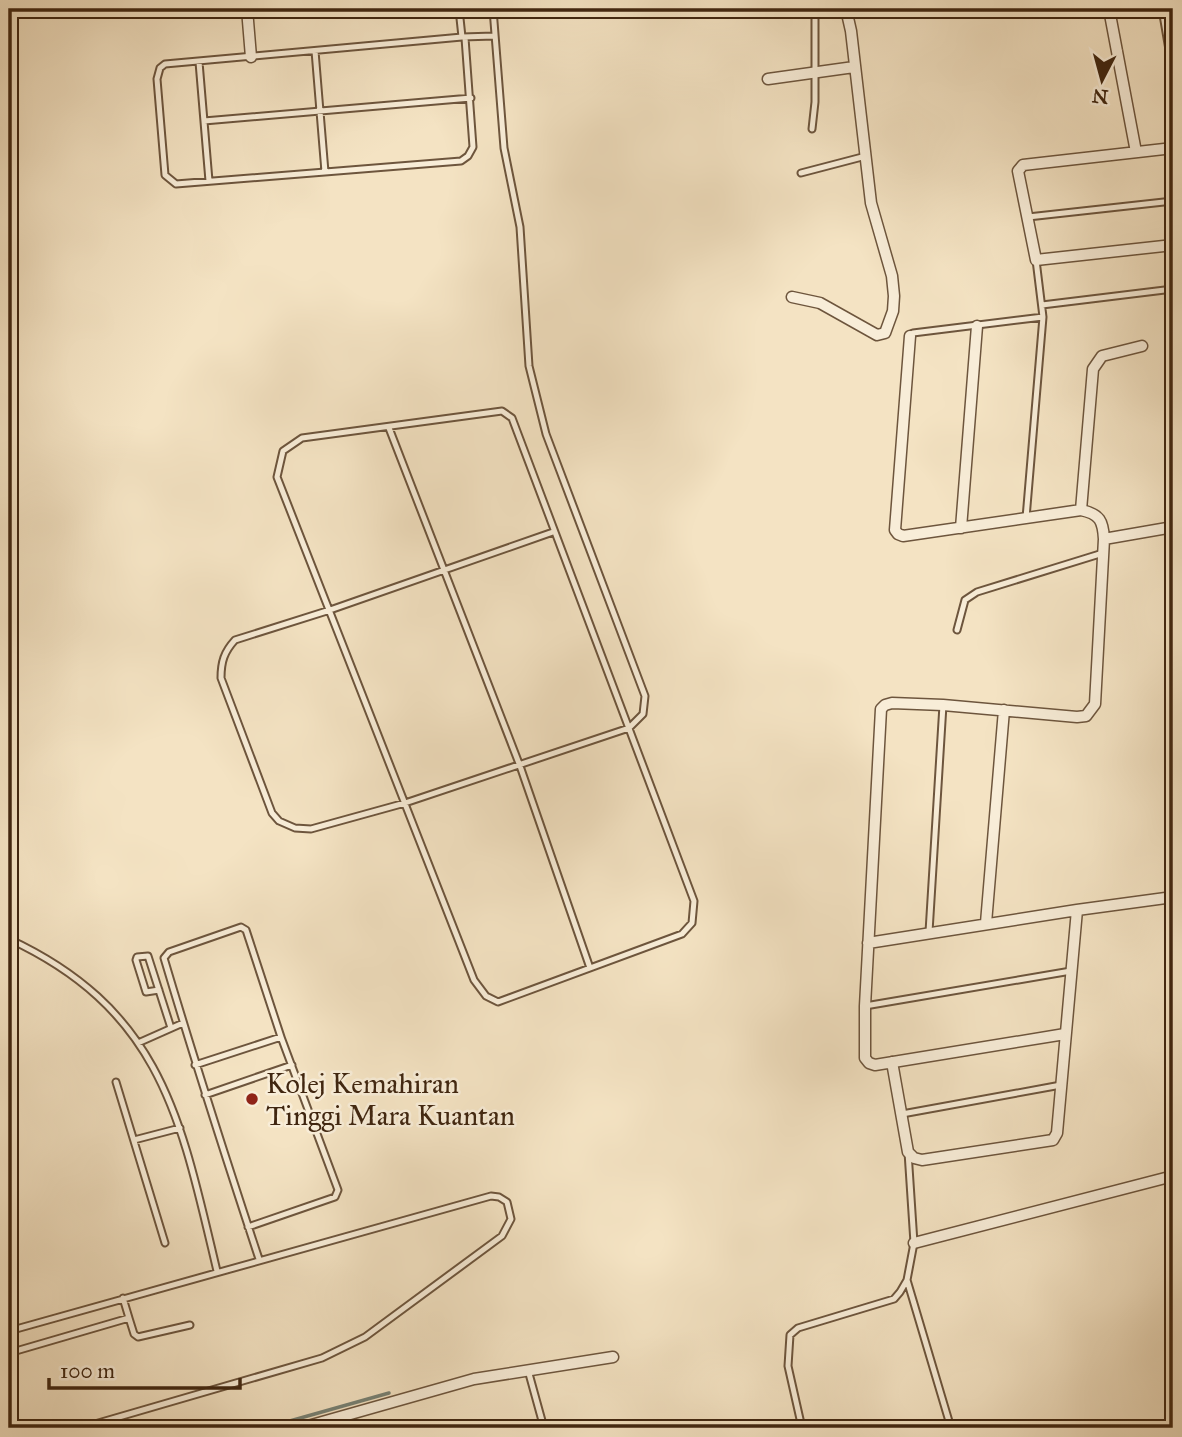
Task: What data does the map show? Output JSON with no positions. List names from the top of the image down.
{
  "places": ["Kolej Kemahiran Tinggi Mara Kuantan"],
  "scale_bar": "100 m",
  "north": "bottom"
}
